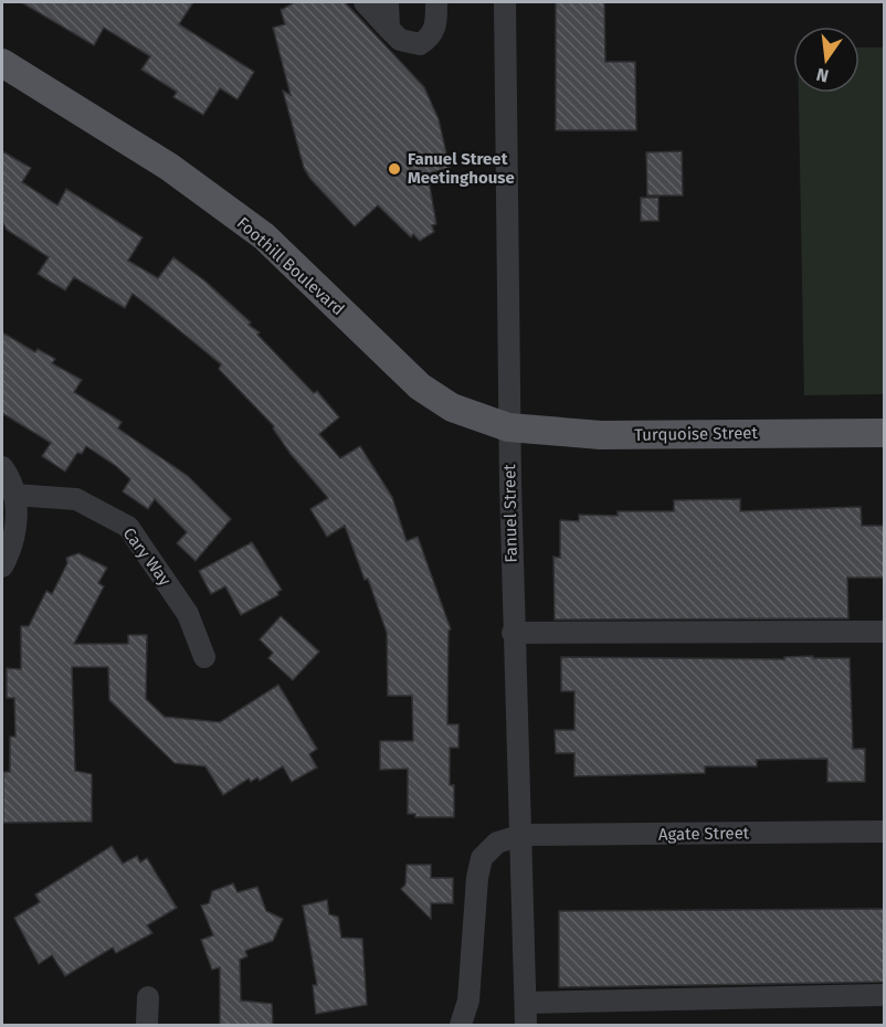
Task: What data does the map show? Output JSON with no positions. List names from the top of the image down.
{
  "streets": {
    "main road": ["Foothill Boulevard", "Turquoise Street"],
    "street": ["Fanuel Street", "Cary Way", "Agate Street"]
  },
  "crossings": [
    ["Foothill Boulevard", "Turquoise Street"],
    ["Foothill Boulevard", "Fanuel Street"],
    ["Turquoise Street", "Fanuel Street"],
    ["Fanuel Street", "Agate Street"]
  ],
  "places": ["Fanuel Street Meetinghouse"],
  "north": "bottom"
}
